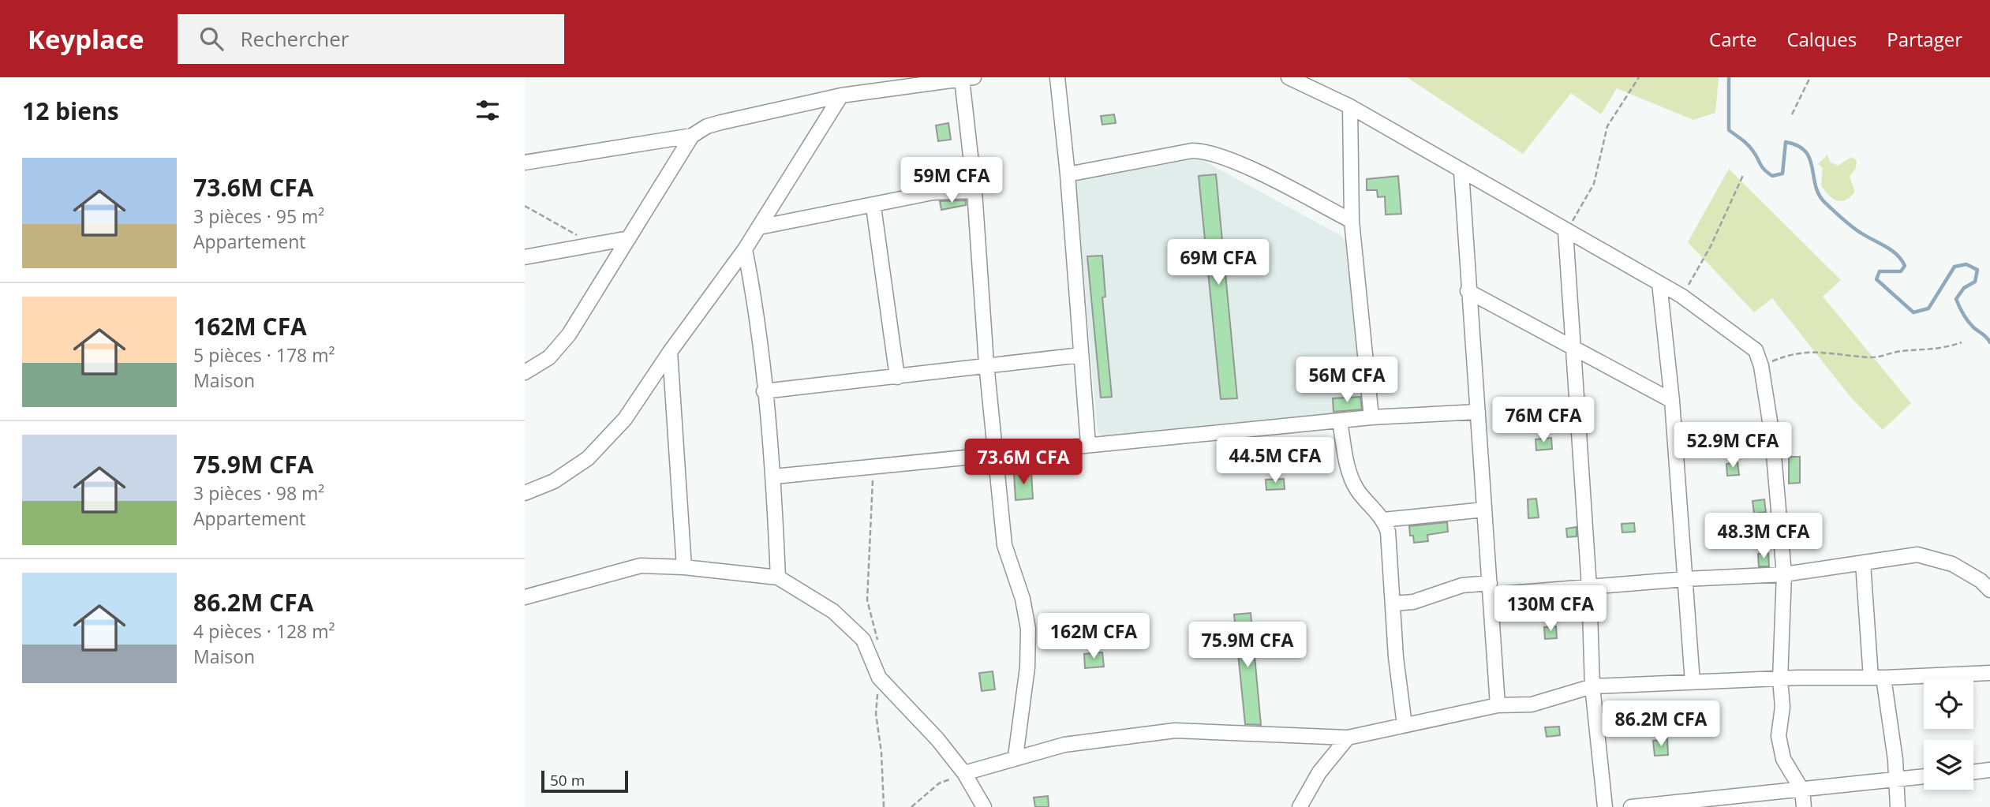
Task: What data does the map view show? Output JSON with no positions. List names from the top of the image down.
{
  "scale_bar": "50 m",
  "page": {
    "header": "Keyplace",
    "search": "Rechercher",
    "nav": ["Carte", "Calques", "Partager"],
    "heading": "12 biens",
    "list": [
      {
        "name": "73.6M CFA",
        "note": "3 pièces · 95 m² · Appartement"
      },
      {
        "name": "162M CFA",
        "note": "5 pièces · 178 m² · Maison"
      },
      {
        "name": "75.9M CFA",
        "note": "3 pièces · 98 m² · Appartement"
      },
      {
        "name": "86.2M CFA",
        "note": "4 pièces · 128 m² · Maison"
      }
    ],
    "price": [
      "59M CFA",
      "69M CFA",
      "56M CFA",
      "76M CFA",
      "52.9M CFA",
      "44.5M CFA",
      "73.6M CFA",
      "48.3M CFA",
      "130M CFA",
      "162M CFA",
      "75.9M CFA",
      "86.2M CFA"
    ],
    "scale": "50 m"
  }
}
